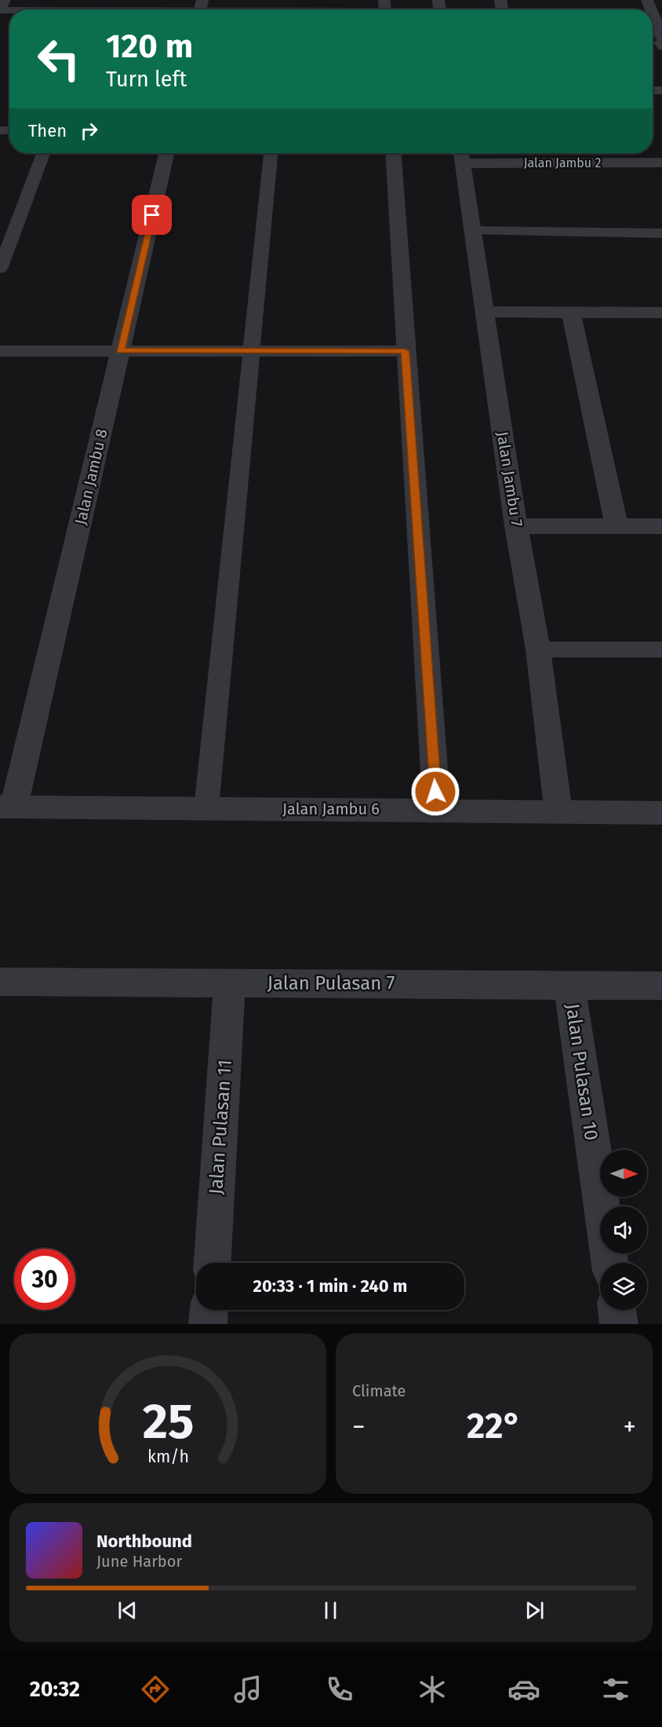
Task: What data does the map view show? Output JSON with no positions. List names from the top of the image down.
{
  "streets": {
    "street": [
      "Jalan Jambu 2",
      "Jalan Jambu 8",
      "Jalan Jambu 7",
      "Jalan Jambu 6",
      "Jalan Pulasan 7",
      "Jalan Pulasan 10",
      "Jalan Pulasan 11"
    ]
  },
  "crossings": [
    ["Jalan Jambu 2", "Jalan Jambu 7"],
    ["Jalan Jambu 8", "Jalan Jambu 6"],
    ["Jalan Jambu 7", "Jalan Jambu 6"],
    ["Jalan Pulasan 7", "Jalan Pulasan 10"],
    ["Jalan Pulasan 7", "Jalan Pulasan 11"]
  ],
  "north": "right",
  "page": {
    "turn": ["120 m", "Turn left"],
    "then": "Then",
    "limit": "30",
    "trip": "20:33 · 1 min · 240 m",
    "tile": "Climate",
    "heat": ["−", "22°", "+"],
    "song": ["Northbound", "June Harbor"],
    "tabs": "20:32",
    "gauge": ["25", "km/h"]
  }
}
